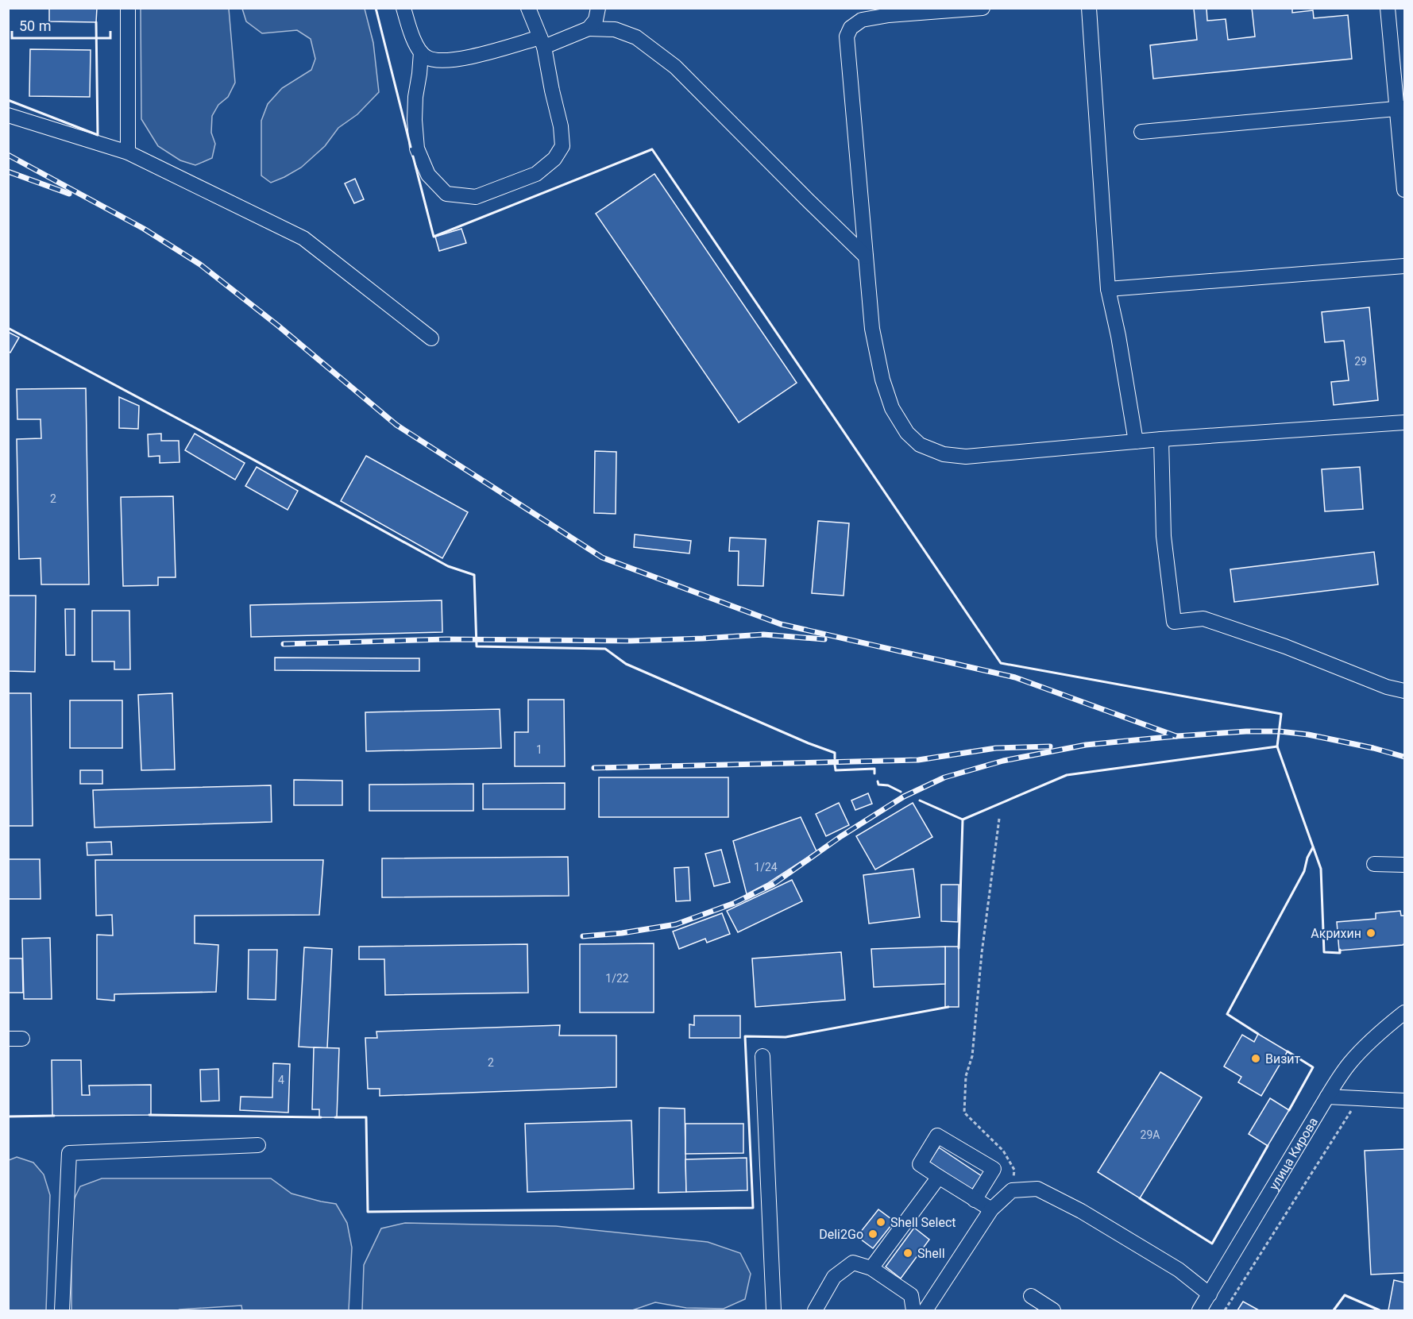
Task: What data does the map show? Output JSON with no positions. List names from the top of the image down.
{
  "streets": {
    "street": ["улица Кирова"]
  },
  "places": [
    "Акрихин",
    "Визит",
    "Shell Select",
    "Deli2Go",
    "Shell"
  ],
  "house_numbers": [
    "29",
    "2",
    "1",
    "1/24",
    "1/22",
    "2",
    "4",
    "29А"
  ],
  "scale_bar": "50 m"
}
